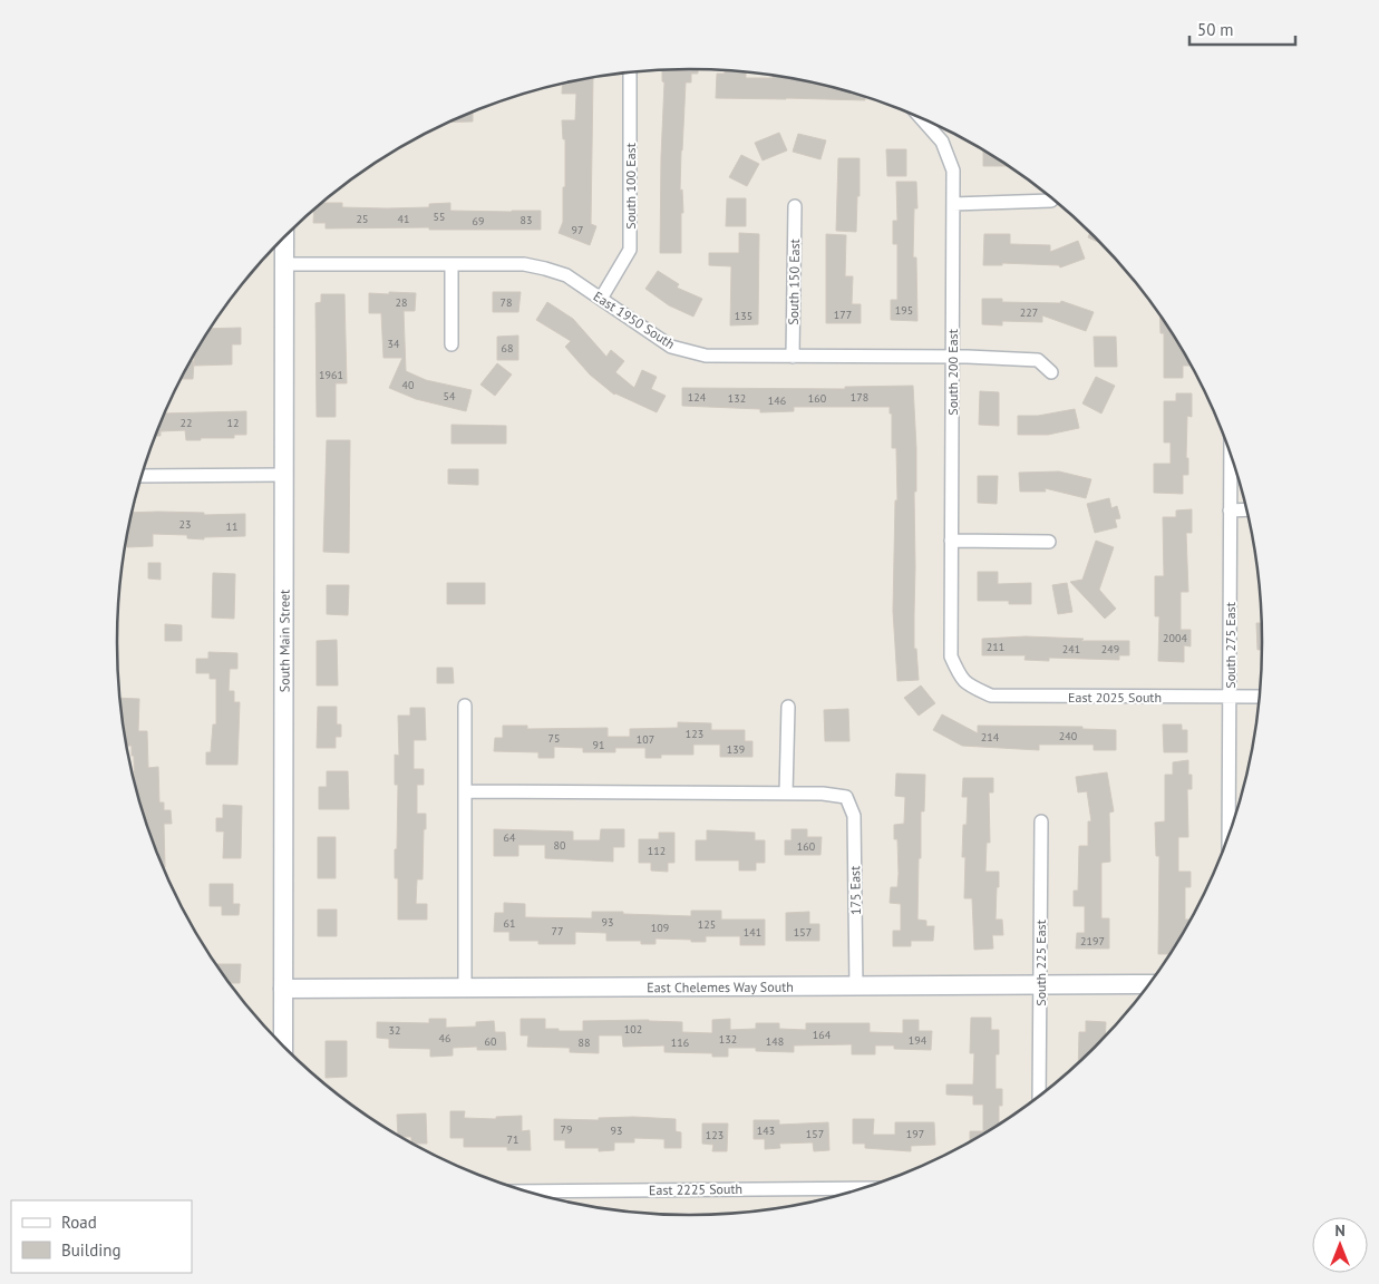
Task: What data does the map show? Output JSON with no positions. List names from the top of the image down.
{
  "streets": {
    "street": [
      "South 100 East",
      "South 150 East",
      "East 1950 South",
      "South 200 East",
      "South Main Street",
      "South 275 East",
      "East 2025 South",
      "175 East",
      "South 225 East",
      "East Chelemes Way South",
      "East 2225 South"
    ]
  },
  "crossings": [
    ["South 100 East", "East 1950 South"],
    ["South 150 East", "East 1950 South"],
    ["East 1950 South", "South 200 East"],
    ["East 1950 South", "South Main Street"],
    ["South 200 East", "East 2025 South"],
    ["South Main Street", "East Chelemes Way South"],
    ["South 275 East", "East 2025 South"],
    ["175 East", "East Chelemes Way South"],
    ["South 225 East", "East Chelemes Way South"]
  ],
  "house_numbers": [
    "55",
    "25",
    "41",
    "83",
    "69",
    "97",
    "28",
    "78",
    "195",
    "227",
    "177",
    "135",
    "34",
    "68",
    "1961",
    "40",
    "54",
    "124",
    "178",
    "132",
    "160",
    "146",
    "22",
    "12",
    "23",
    "11",
    "2004",
    "211",
    "241",
    "249",
    "123",
    "240",
    "214",
    "75",
    "107",
    "91",
    "139",
    "64",
    "80",
    "160",
    "112",
    "93",
    "61",
    "125",
    "109",
    "77",
    "141",
    "157",
    "2197",
    "102",
    "32",
    "164",
    "46",
    "132",
    "194",
    "60",
    "148",
    "88",
    "116",
    "79",
    "93",
    "143",
    "157",
    "197",
    "123",
    "71"
  ],
  "legend": ["Road", "Building"],
  "scale_bar": "50 m",
  "north": "top"
}
